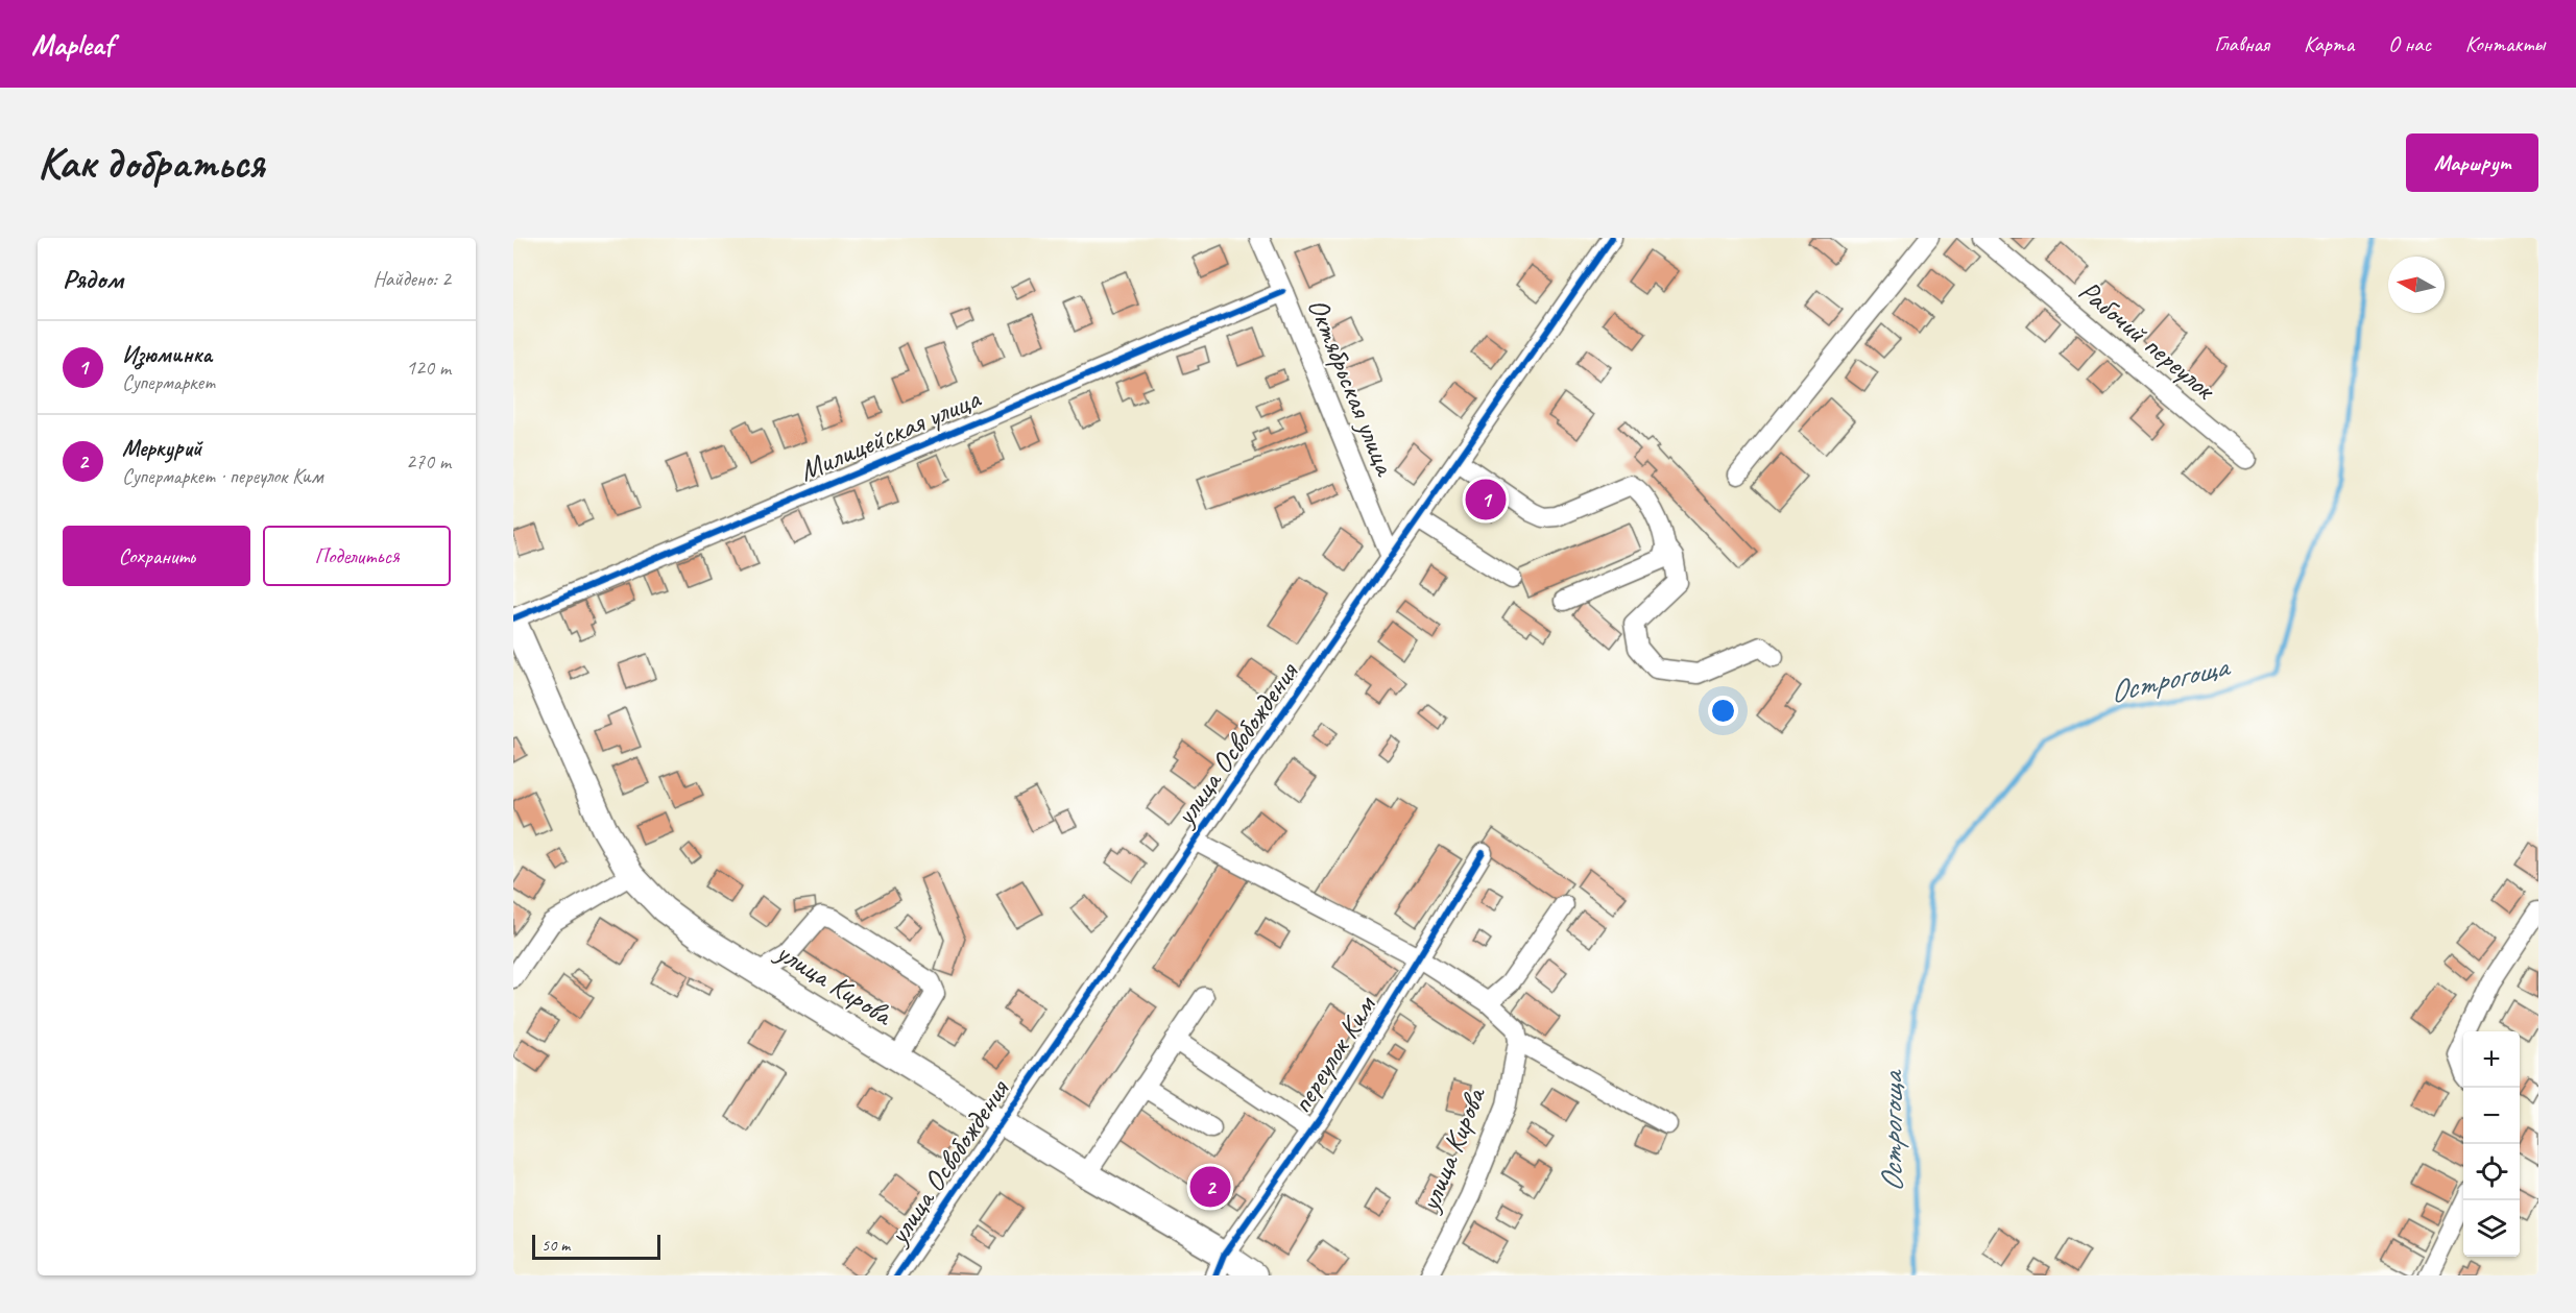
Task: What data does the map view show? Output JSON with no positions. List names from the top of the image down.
{
  "streets": {
    "main road": ["улица Кирова"],
    "street": [
      "Рабочий переулок",
      "Октябрьская улица",
      "Милицейская улица",
      "улица Освобождения",
      "переулок Ким"
    ]
  },
  "crossings": [
    ["Октябрьская улица", "Милицейская улица"],
    ["Октябрьская улица", "улица Освобождения"],
    ["Милицейская улица", "улица Кирова"],
    ["улица Освобождения", "улица Кирова"],
    ["улица Кирова", "переулок Ким"]
  ],
  "water": ["Острогоща"],
  "scale_bar": "50 m",
  "north": "left",
  "page": {
    "header": "Mapleaf",
    "nav": [
      "Главная",
      "Карта",
      "О нас",
      "Контакты"
    ],
    "buttons": [
      "Маршрут",
      ["Сохранить", "Поделиться"]
    ],
    "title": "Как добраться",
    "heading": ["Рядом", "Найдено: 2"],
    "list": [
      {
        "mark": "1",
        "name": "Изюминка",
        "note": "Супермаркет",
        "value": "120 m"
      },
      {
        "mark": "2",
        "name": "Меркурий",
        "note": "Супермаркет · переулок Ким",
        "value": "270 m"
      }
    ],
    "pins": ["1", "2"],
    "map_buttons": ["+", "−"],
    "scale": "50 m"
  }
}
